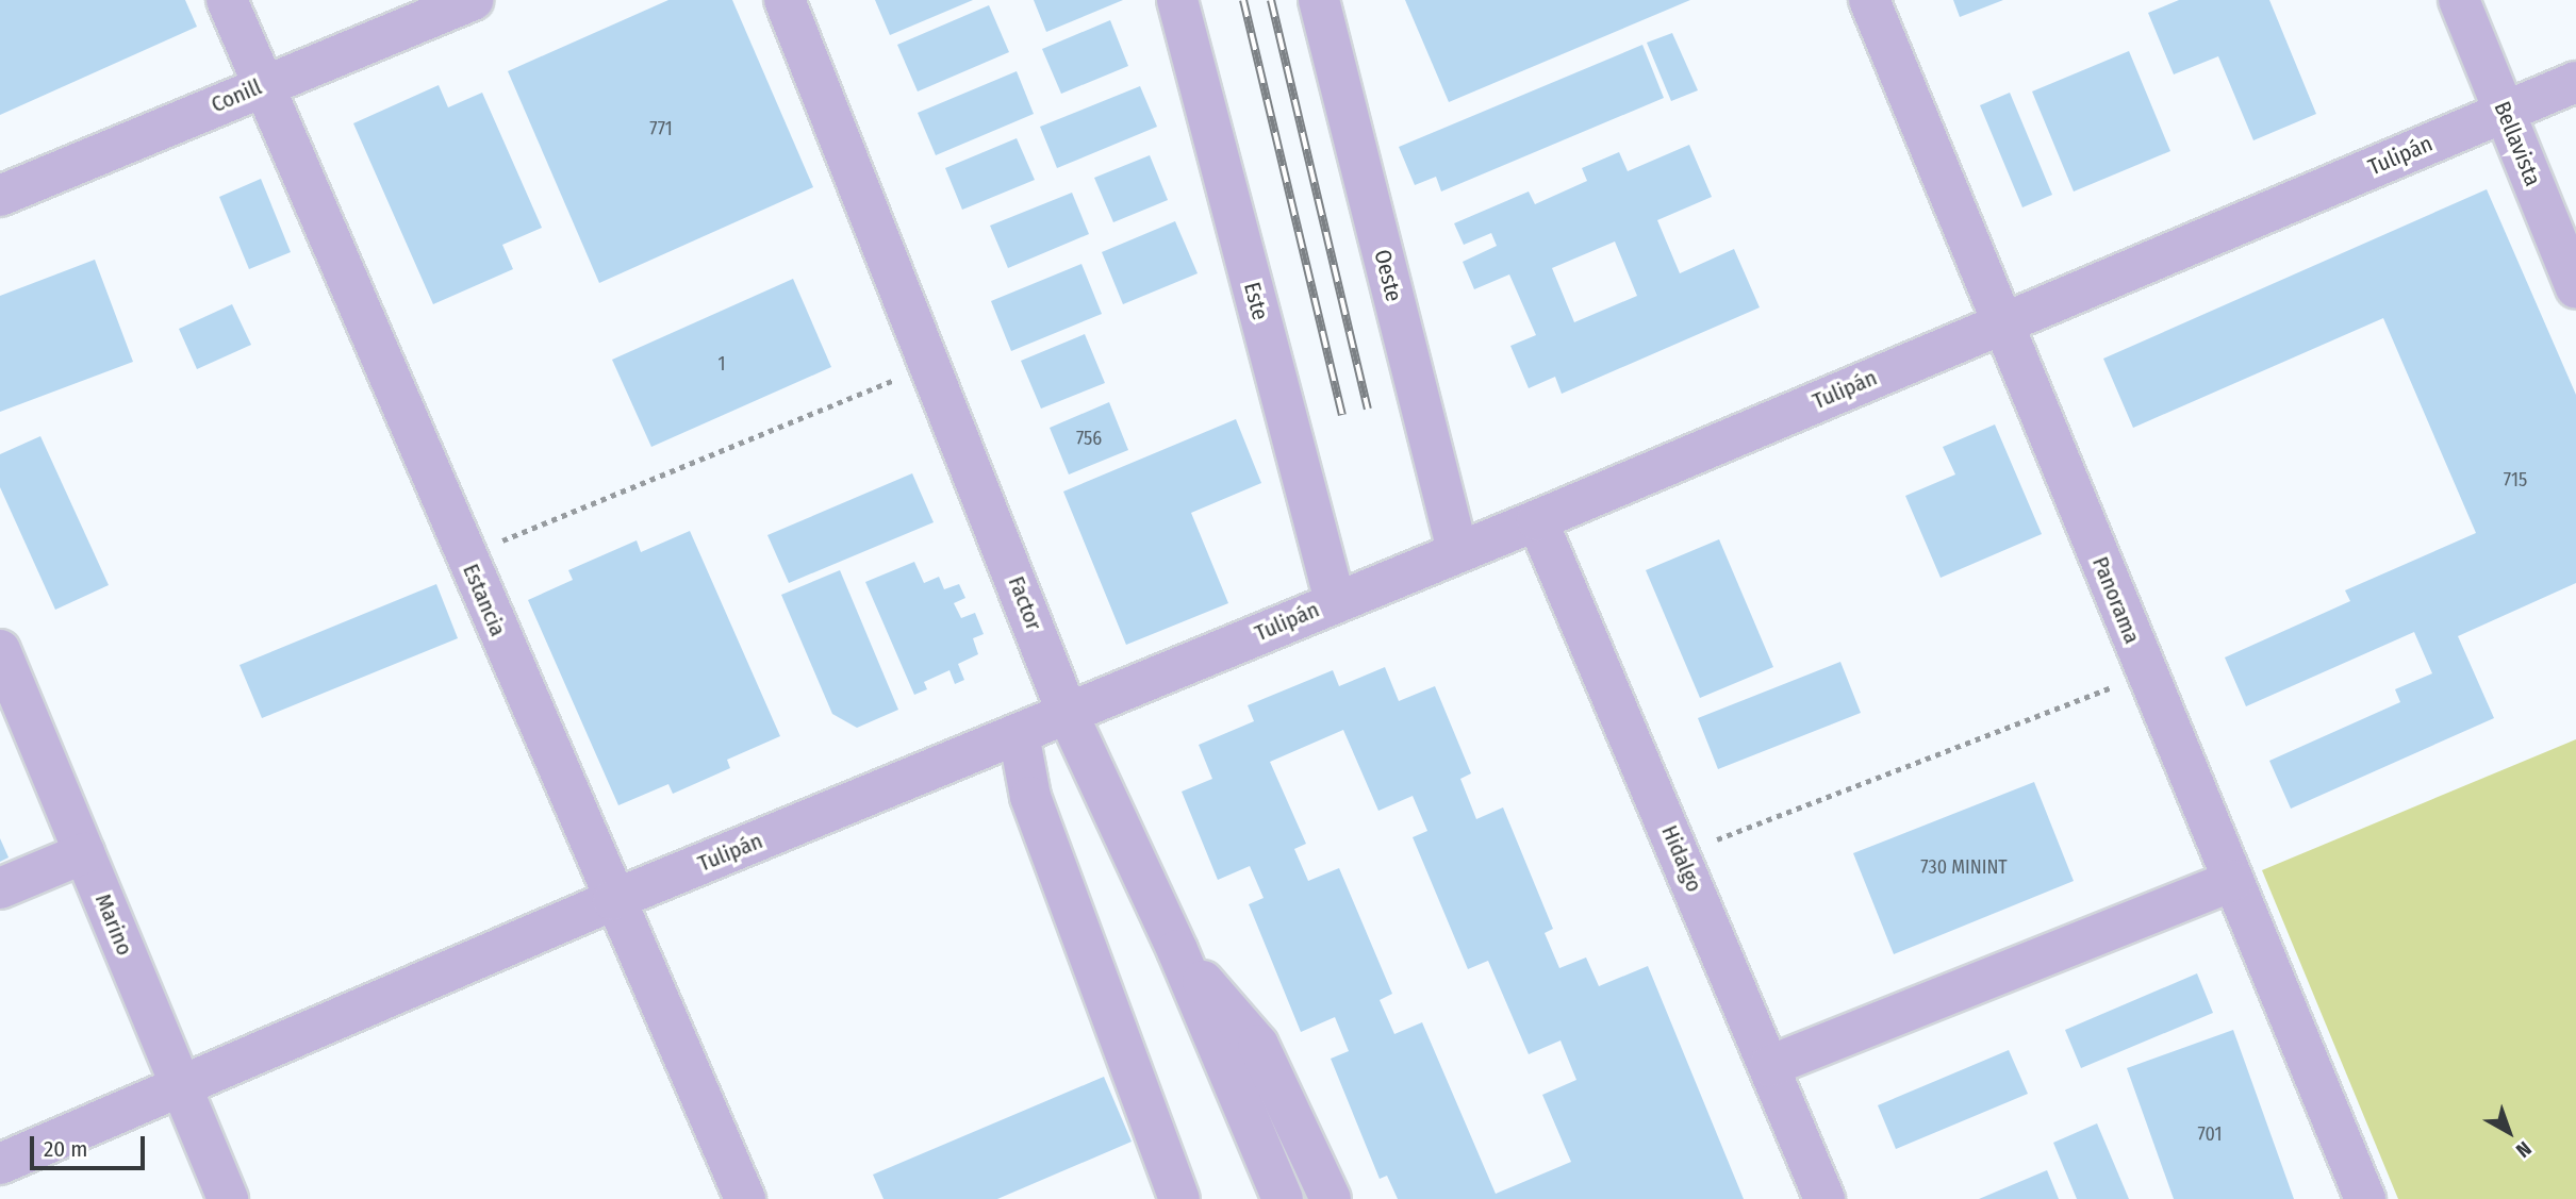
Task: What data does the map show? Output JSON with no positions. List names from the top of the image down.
{
  "streets": {
    "street": [
      "Conill",
      "Bellavista",
      "Tulipán",
      "Oeste",
      "Este",
      "Estancia",
      "Panorama",
      "Factor",
      "Hidalgo",
      "Marino"
    ]
  },
  "crossings": [
    ["Conill", "Estancia"],
    ["Bellavista", "Tulipán"],
    ["Tulipán", "Oeste"],
    ["Tulipán", "Este"],
    ["Tulipán", "Estancia"],
    ["Tulipán", "Panorama"],
    ["Tulipán", "Factor"],
    ["Tulipán", "Hidalgo"],
    ["Tulipán", "Marino"]
  ],
  "house_numbers": [
    "771",
    "1",
    "756",
    "715",
    "730 MININT",
    "701"
  ],
  "scale_bar": "20 m",
  "north": "bottom right"
}
